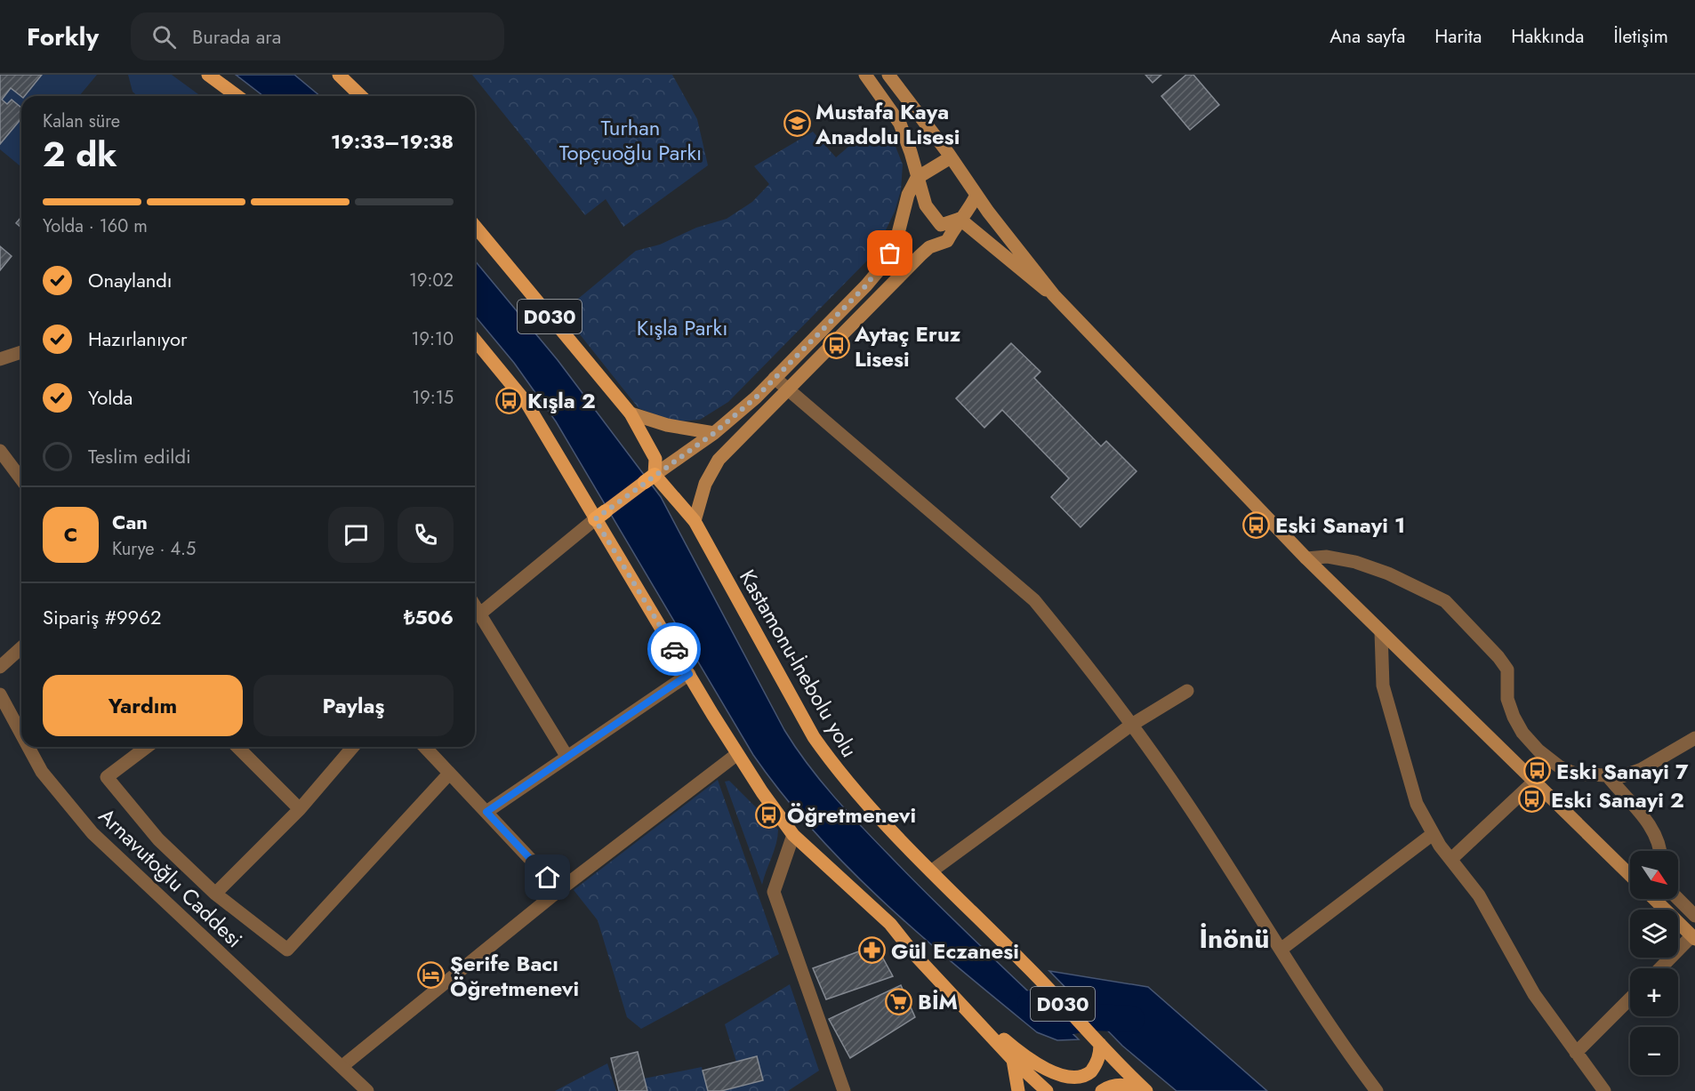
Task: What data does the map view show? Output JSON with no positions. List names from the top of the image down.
{
  "streets": {
    "main road": ["D030", "Kastamonu-İnebolu yolu"],
    "street": ["Arnavutoğlu Caddesi"]
  },
  "crossings": [
    ["D030", "Kastamonu-İnebolu yolu"]
  ],
  "districts": ["İnönü"],
  "parks": ["Turhan Topçuoğlu Parkı", "Kışla Parkı"],
  "places": {
    "school or university": ["Mustafa Kaya Anadolu Lisesi"],
    "bus stop": [
      "Aytaç Eruz Lisesi",
      "Kışla 2",
      "Eski Sanayi 1",
      "Eski Sanayi 7",
      "Eski Sanayi 2",
      "Öğretmenevi"
    ],
    "pharmacy": ["Gül Eczanesi"],
    "hotel": ["Şerife Bacı Öğretmenevi"],
    "supermarket": ["BİM"]
  },
  "north": "bottom right",
  "page": {
    "header": "Forkly",
    "search": "Burada ara",
    "nav": [
      "Ana sayfa",
      "Harita",
      "Hakkında",
      "İletişim"
    ],
    "heading": ["2 dk", "Kalan süre", "19:33–19:38"],
    "panel": [
      "Can",
      "Kurye · 4.5",
      "Sipariş #9962",
      "₺506"
    ],
    "bar": "Yolda · 160 m",
    "list": [
      ["Onaylandı", "19:02"],
      ["Hazırlanıyor", "19:10"],
      ["Yolda", "19:15"],
      "Teslim edildi"
    ],
    "round": "C",
    "buttons": ["Yardım", "Paylaş"],
    "map_buttons": ["+", "−"]
  }
}
